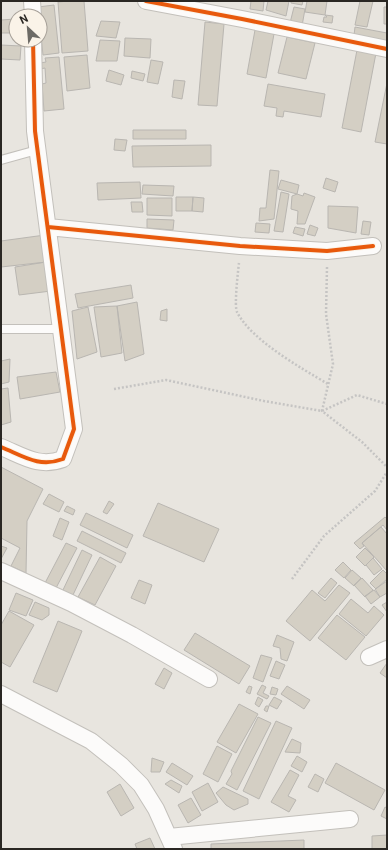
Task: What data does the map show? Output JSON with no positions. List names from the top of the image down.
{
  "north": "top left"
}
